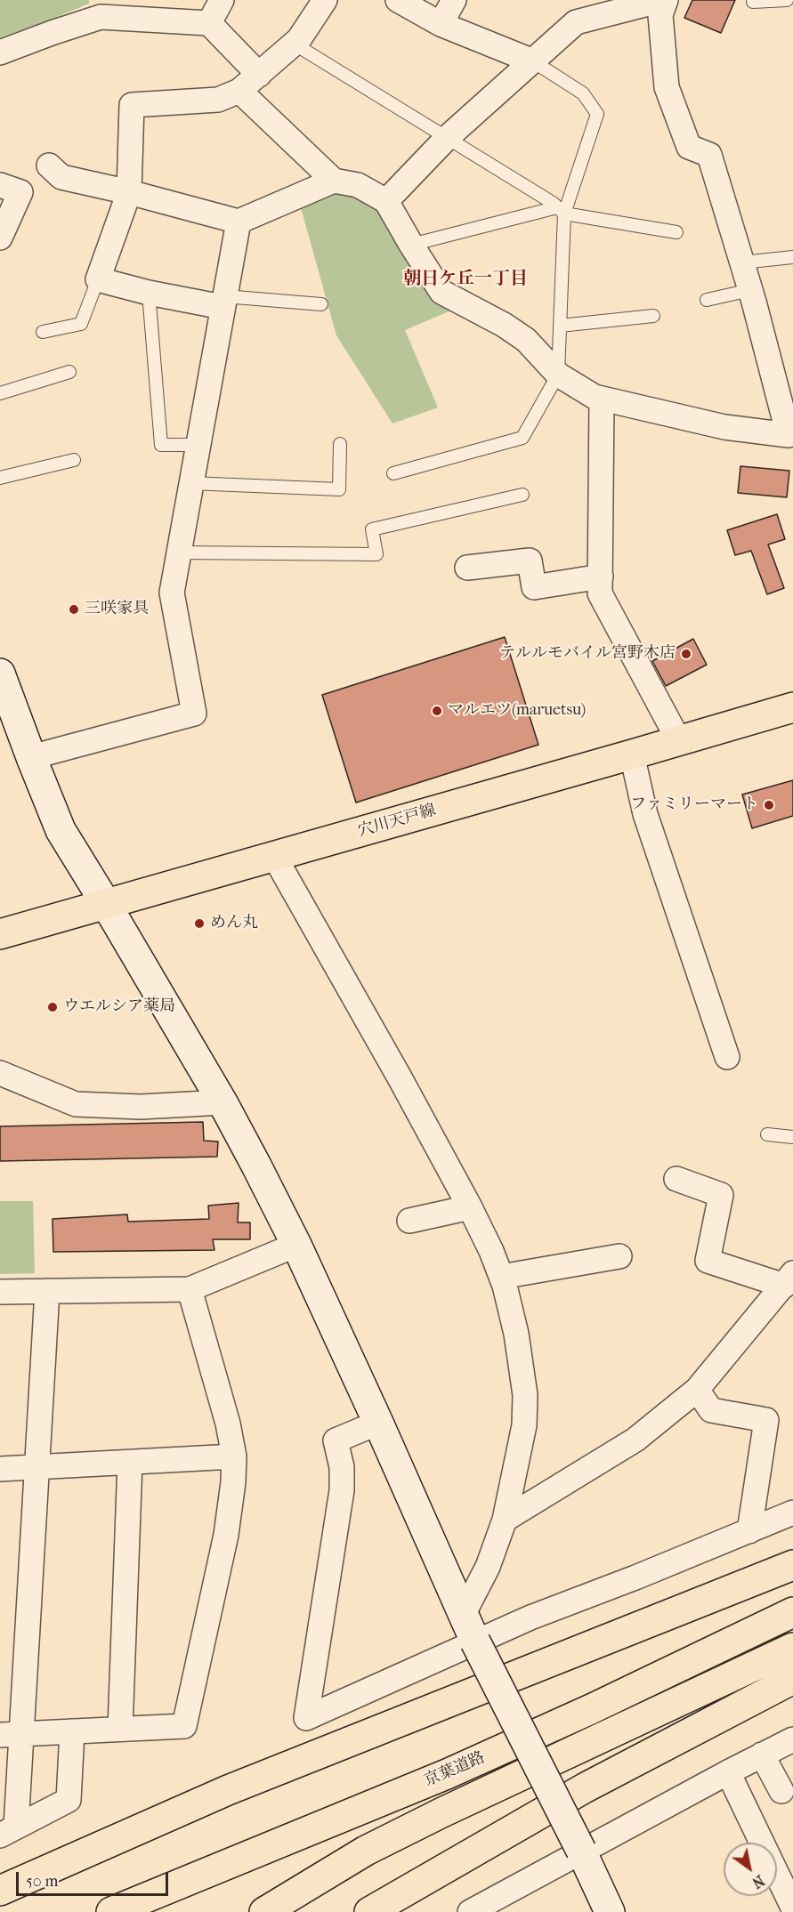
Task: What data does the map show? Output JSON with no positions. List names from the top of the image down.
{
  "streets": {
    "main road": ["穴川天戸線", "京葉道路"]
  },
  "districts": ["朝日ケ丘一丁目"],
  "places": [
    "三咲家具",
    "テルルモバイル宮野木店",
    "マルエツ(maruetsu)",
    "ファミリーマート",
    "めん丸",
    "ウエルシア薬局"
  ],
  "scale_bar": "50 m",
  "north": "bottom right"
}
